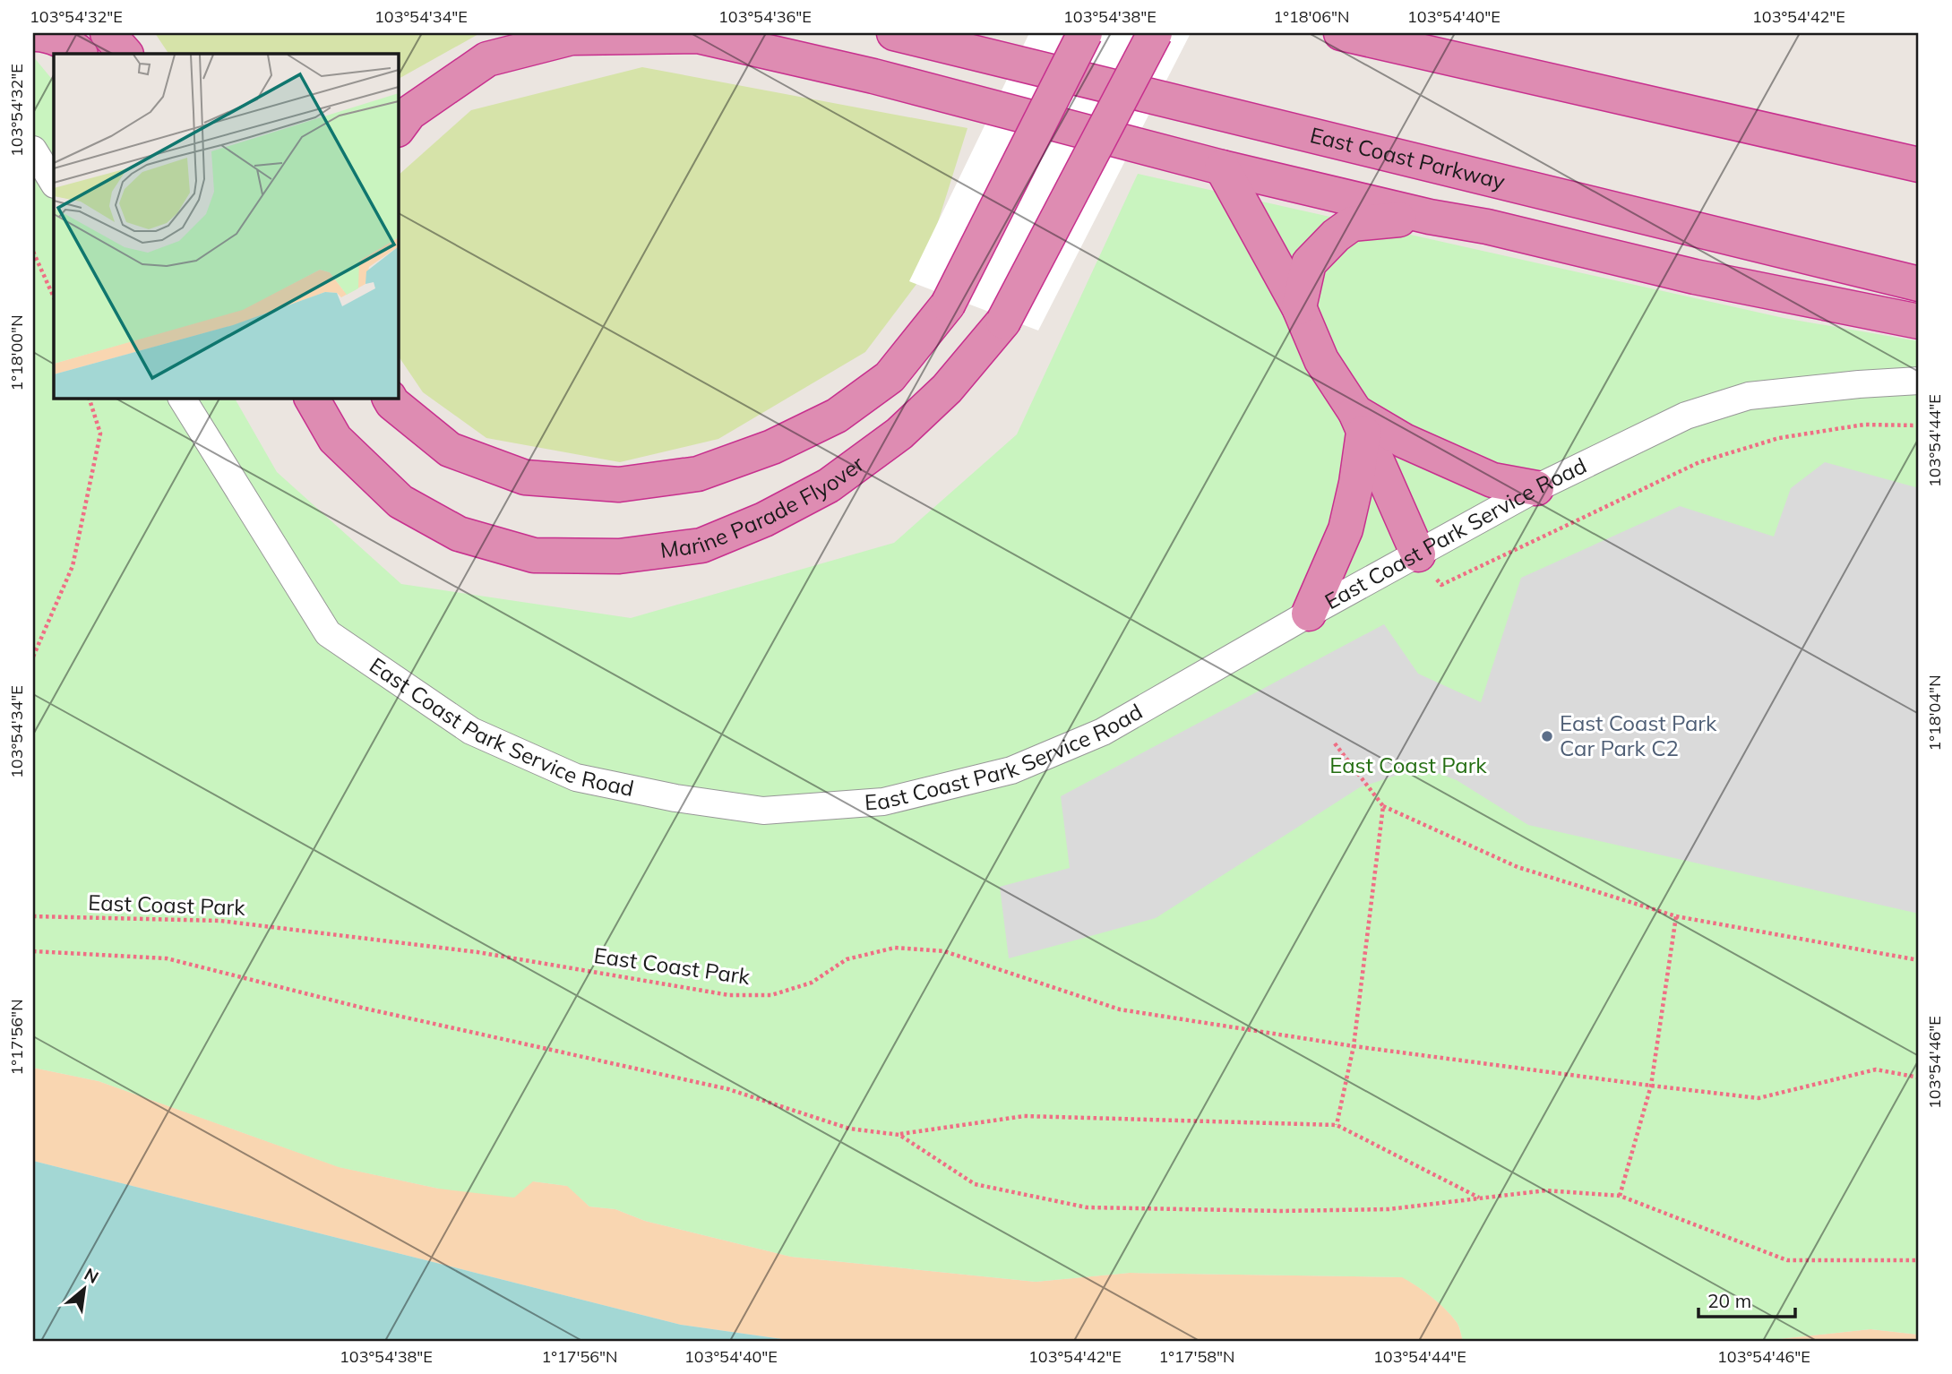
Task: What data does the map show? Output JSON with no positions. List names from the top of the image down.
{
  "streets": {
    "highway": ["East Coast Parkway", "Marine Parade Flyover"],
    "street": ["East Coast Park Service Road"],
    "path": ["East Coast Park"]
  },
  "parks": ["East Coast Park"],
  "places": ["East Coast Park Car Park C2"],
  "scale_bar": "20 m",
  "north": "top right",
  "coordinates": [
    "103°54'32\"E",
    "103°54'34\"E",
    "103°54'36\"E",
    "103°54'38\"E",
    "1°18'06\"N",
    "103°54'40\"E",
    "103°54'42\"E",
    "1°18'00\"N",
    "103°54'44\"E",
    "1°18'04\"N",
    "1°17'56\"N",
    "103°54'46\"E",
    "1°17'58\"N"
  ]
}
